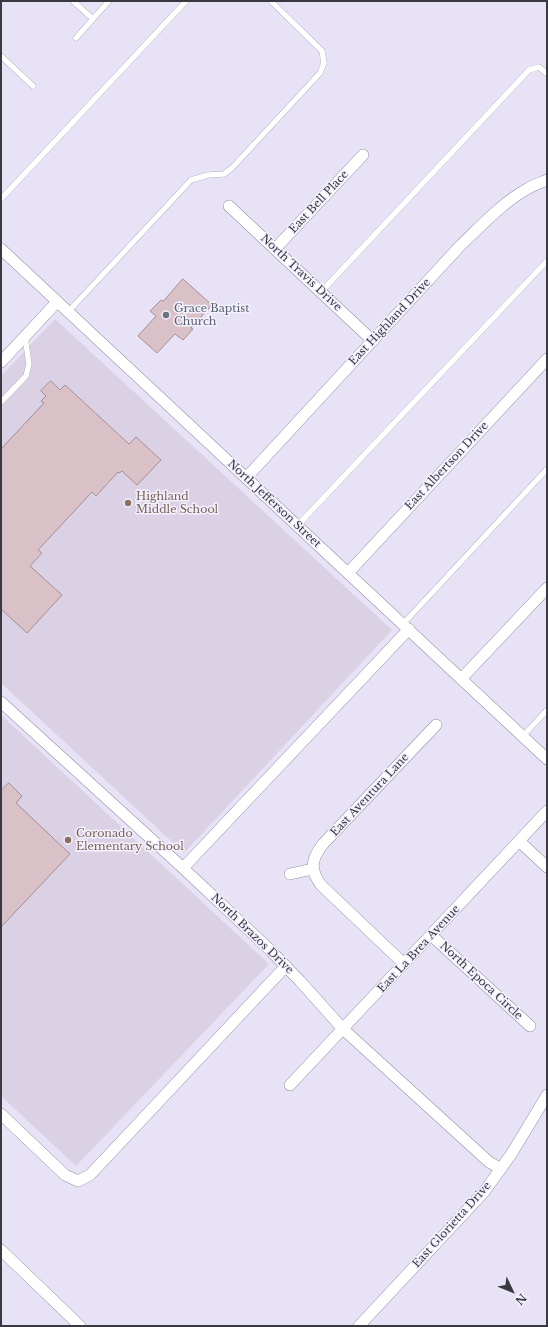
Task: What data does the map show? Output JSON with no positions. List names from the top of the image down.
{
  "streets": {
    "street": [
      "East Bell Place",
      "North Travis Drive",
      "East Highland Drive",
      "East Albertson Drive",
      "North Jefferson Street",
      "East Aventura Lane",
      "North Brazos Drive",
      "East La Brea Avenue",
      "North Epoca Circle",
      "East Glorietta Drive"
    ]
  },
  "crossings": [
    ["East Bell Place", "North Travis Drive"],
    ["North Travis Drive", "East Highland Drive"],
    ["East Highland Drive", "North Jefferson Street"],
    ["East Albertson Drive", "North Jefferson Street"],
    ["North Brazos Drive", "East La Brea Avenue"],
    ["North Brazos Drive", "East Glorietta Drive"],
    ["East La Brea Avenue", "North Epoca Circle"]
  ],
  "places": ["Grace Baptist Church", "Highland Middle School", "Coronado Elementary School"],
  "north": "bottom right"
}
